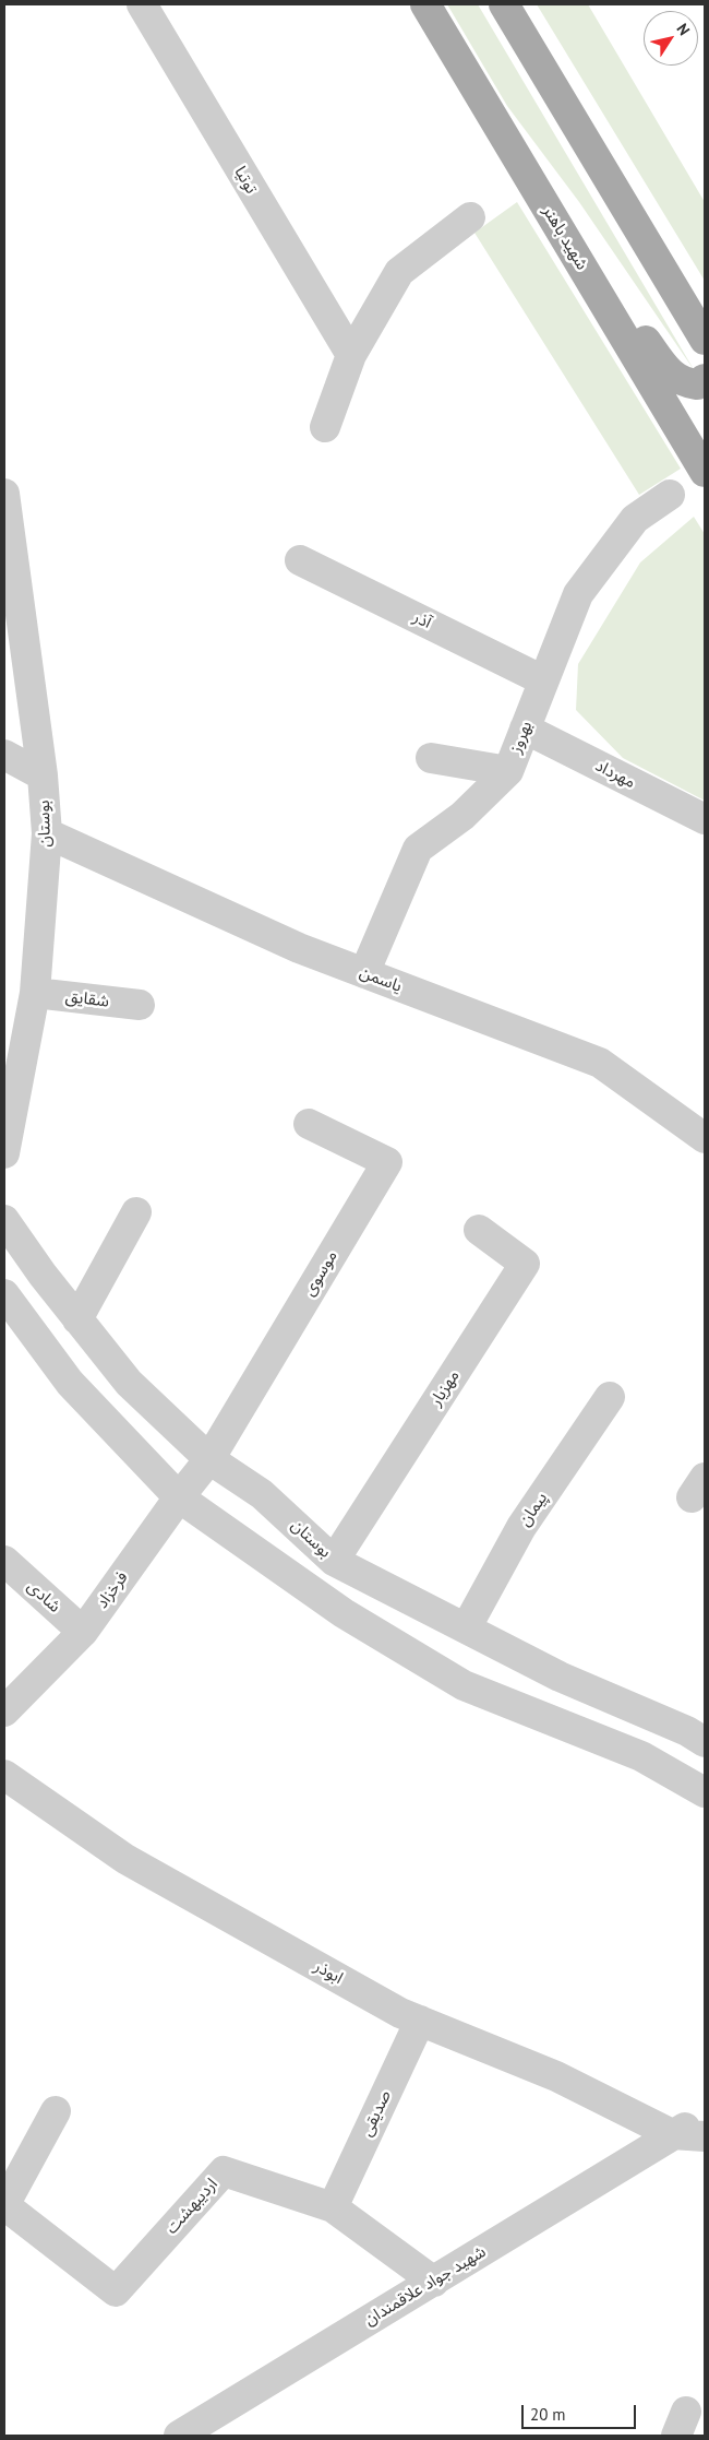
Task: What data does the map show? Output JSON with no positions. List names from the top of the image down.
{
  "streets": {
    "main road": ["شهید باهنر"],
    "street": [
      "توتیا",
      "آذر",
      "بهروز",
      "مهرداد",
      "بوستان",
      "یاسمن",
      "شقایق",
      "موسوی",
      "مهزیار",
      "پیمان",
      "فرخزاد",
      "شادی",
      "ابوذر",
      "صدیقی",
      "اردیبهشت",
      "شهید جواد علاقمندان"
    ]
  },
  "crossings": [
    ["آذر", "بهروز"],
    ["بهروز", "مهرداد"],
    ["بهروز", "یاسمن"],
    ["بوستان", "یاسمن"],
    ["بوستان", "شقایق"],
    ["بوستان", "موسوی"],
    ["بوستان", "مهزیار"],
    ["بوستان", "پیمان"],
    ["بوستان", "فرخزاد"],
    ["موسوی", "فرخزاد"],
    ["فرخزاد", "شادی"],
    ["ابوذر", "صدیقی"],
    ["ابوذر", "شهید جواد علاقمندان"],
    ["صدیقی", "اردیبهشت"],
    ["اردیبهشت", "شهید جواد علاقمندان"]
  ],
  "scale_bar": "20 m",
  "north": "top right"
}
